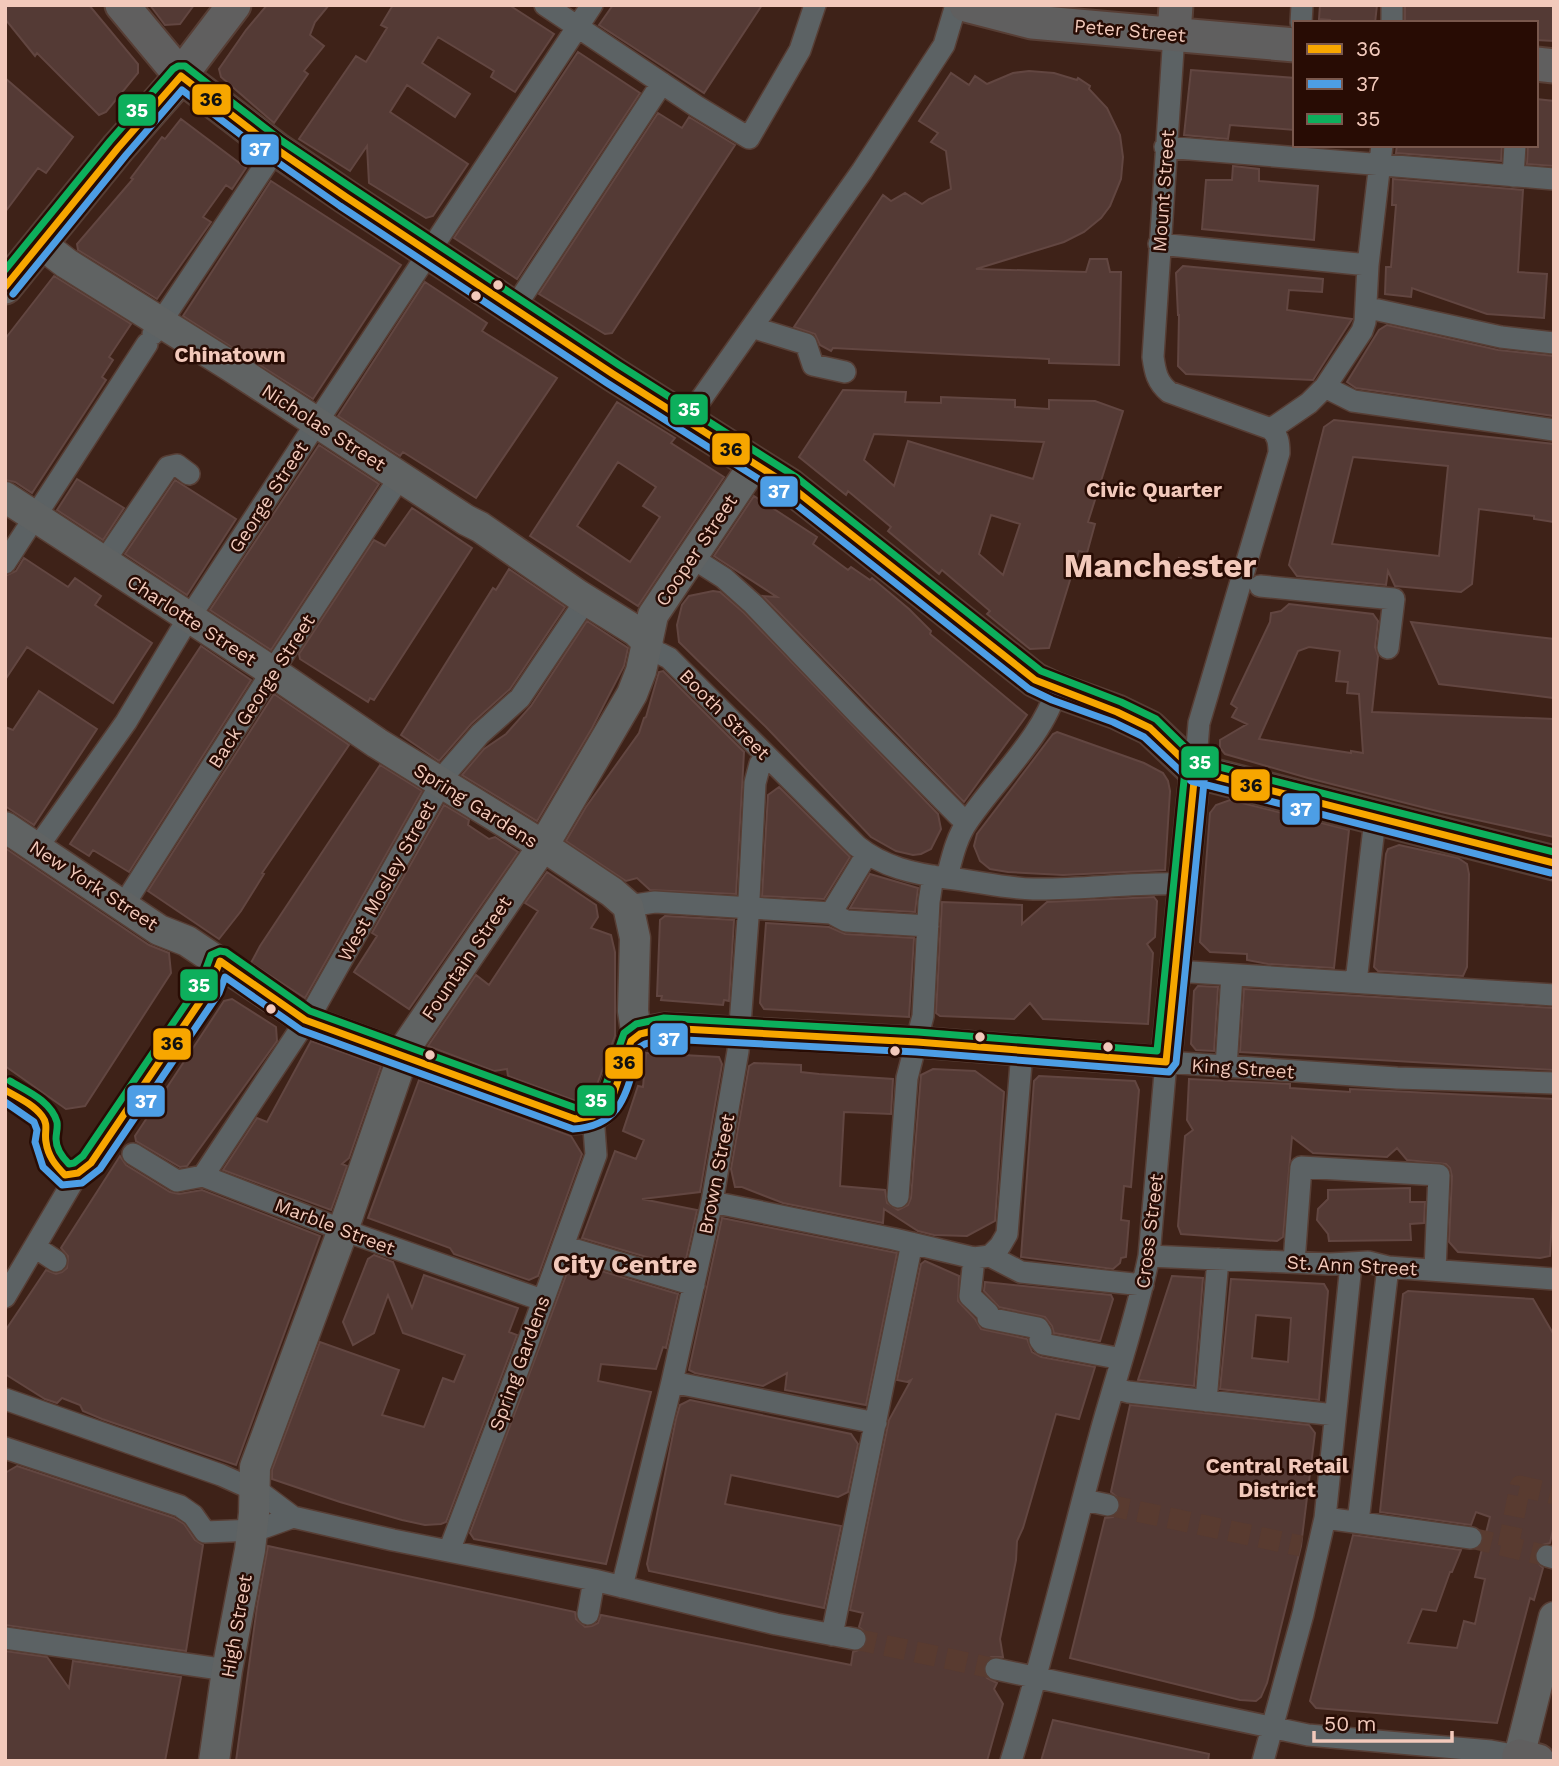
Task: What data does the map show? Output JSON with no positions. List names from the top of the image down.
{
  "streets": {
    "main road": ["Peter Street"],
    "street": [
      "Mount Street",
      "Nicholas Street",
      "George Street",
      "Cooper Street",
      "Charlotte Street",
      "Back George Street",
      "Booth Street",
      "Spring Gardens",
      "West Mosley Street",
      "New York Street",
      "Fountain Street",
      "King Street",
      "Brown Street",
      "Marble Street",
      "Cross Street",
      "St. Ann Street",
      "High Street"
    ]
  },
  "crossings": [
    ["Peter Street", "Mount Street"],
    ["Nicholas Street", "George Street"],
    ["Nicholas Street", "Back George Street"],
    ["Nicholas Street", "Booth Street"],
    ["George Street", "Charlotte Street"],
    ["George Street", "New York Street"],
    ["Cooper Street", "Booth Street"],
    ["Cooper Street", "Fountain Street"],
    ["Charlotte Street", "Back George Street"],
    ["Charlotte Street", "Spring Gardens"],
    ["Back George Street", "New York Street"],
    ["Booth Street", "West Mosley Street"],
    ["Booth Street", "Fountain Street"],
    ["Booth Street", "Brown Street"],
    ["Booth Street", "Cross Street"],
    ["Spring Gardens", "West Mosley Street"],
    ["Spring Gardens", "New York Street"],
    ["Spring Gardens", "Fountain Street"],
    ["Spring Gardens", "Marble Street"],
    ["West Mosley Street", "New York Street"],
    ["West Mosley Street", "Marble Street"],
    ["New York Street", "Fountain Street"],
    ["Fountain Street", "Marble Street"],
    ["Fountain Street", "High Street"],
    ["King Street", "Brown Street"],
    ["King Street", "Cross Street"],
    ["Cross Street", "St. Ann Street"]
  ],
  "districts": [
    "Chinatown",
    "Civic Quarter",
    "Manchester",
    "City Centre",
    "Central Retail District"
  ],
  "lines": ["transit line 35", "transit line 36", "transit line 37"],
  "legend": ["36", "37", "35"],
  "scale_bar": "50 m"
}
